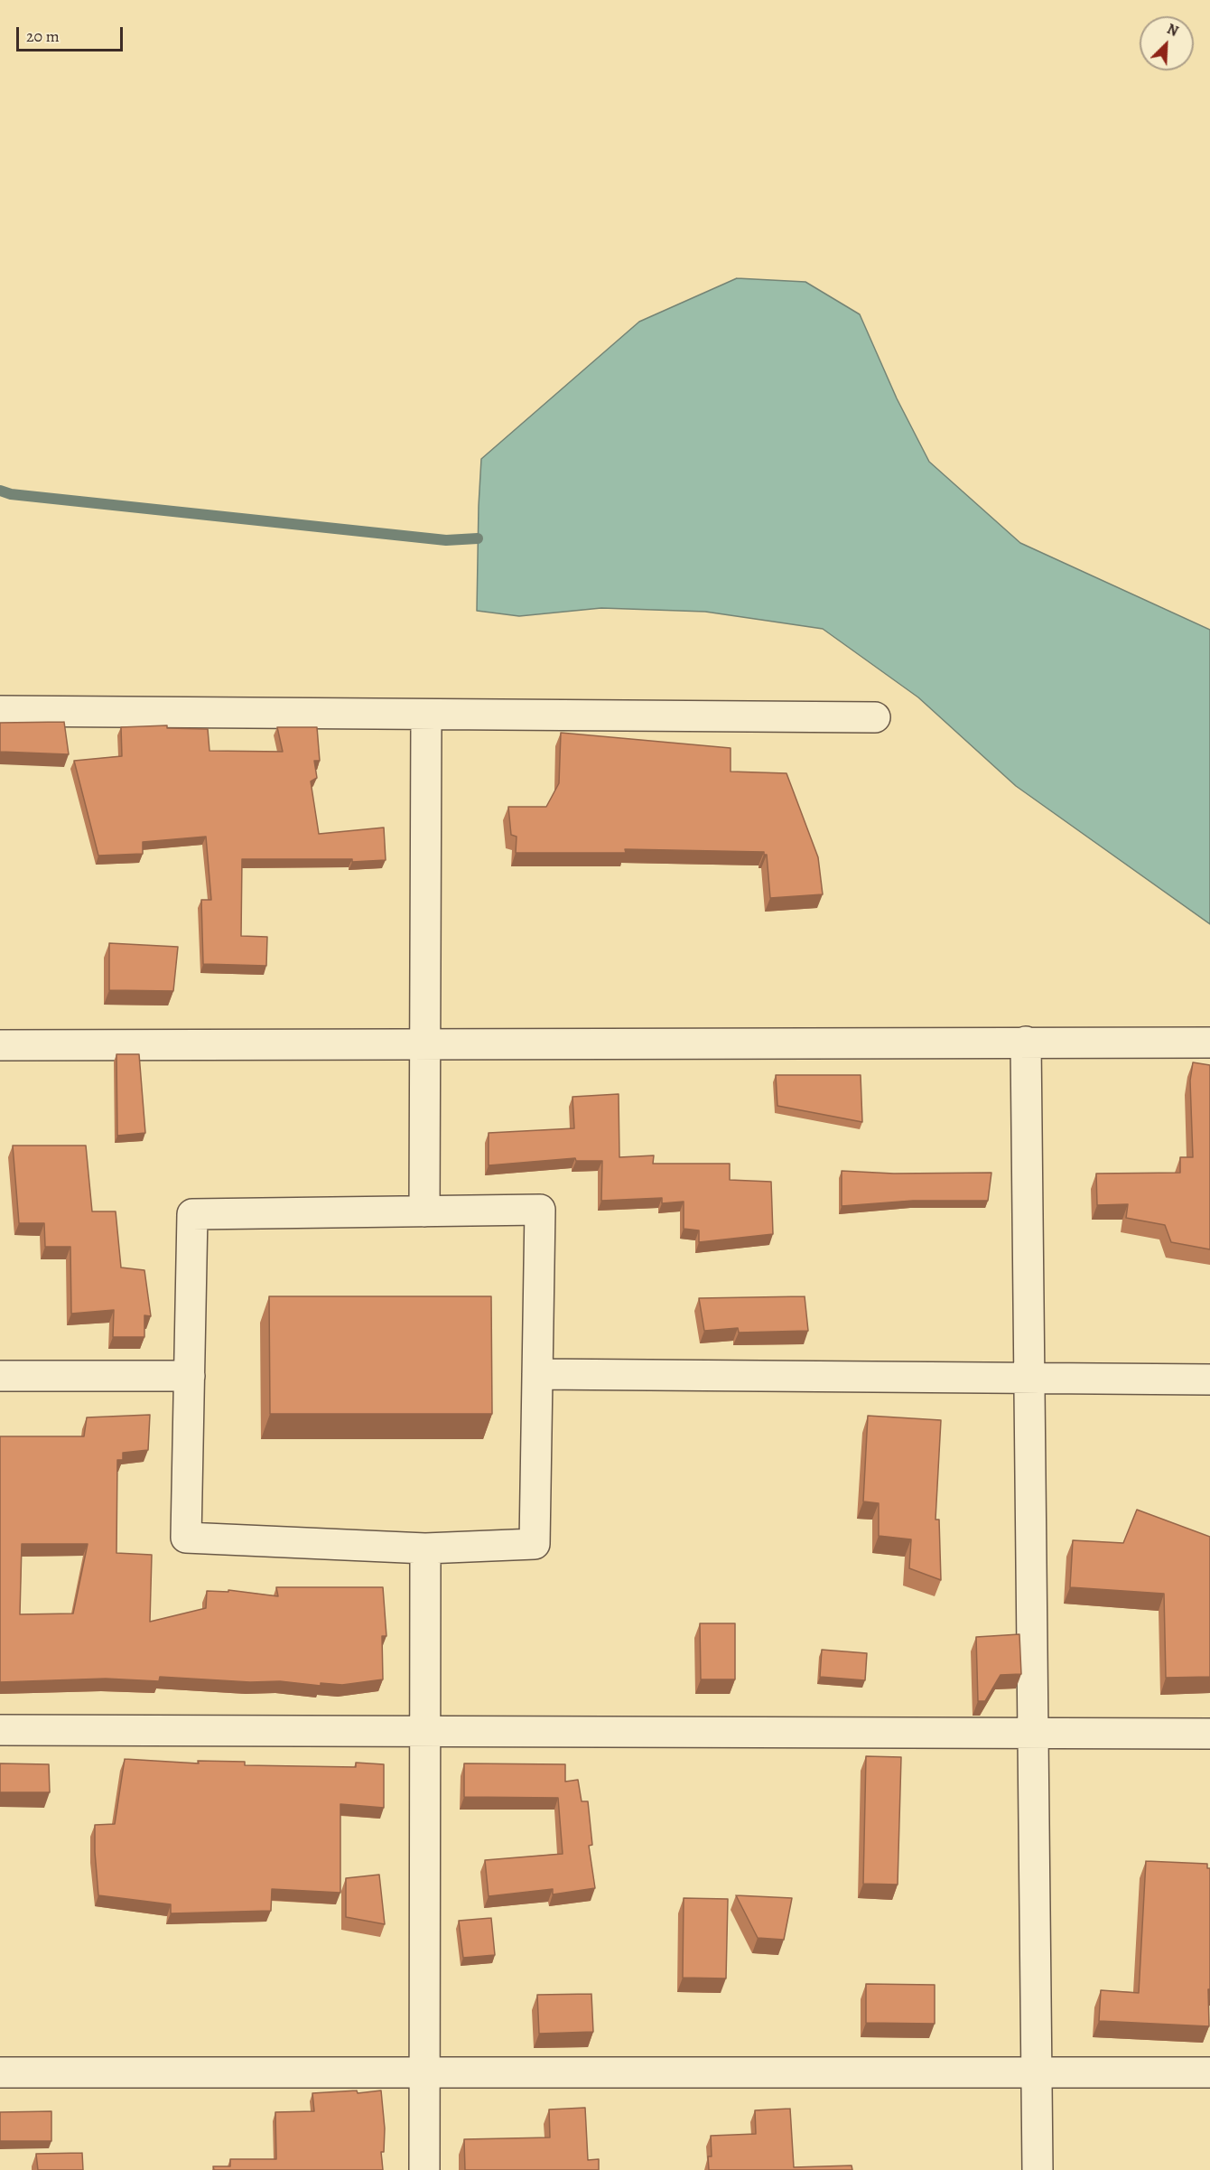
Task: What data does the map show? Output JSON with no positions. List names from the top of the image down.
{
  "scale_bar": "20 m",
  "north": "top right"
}
